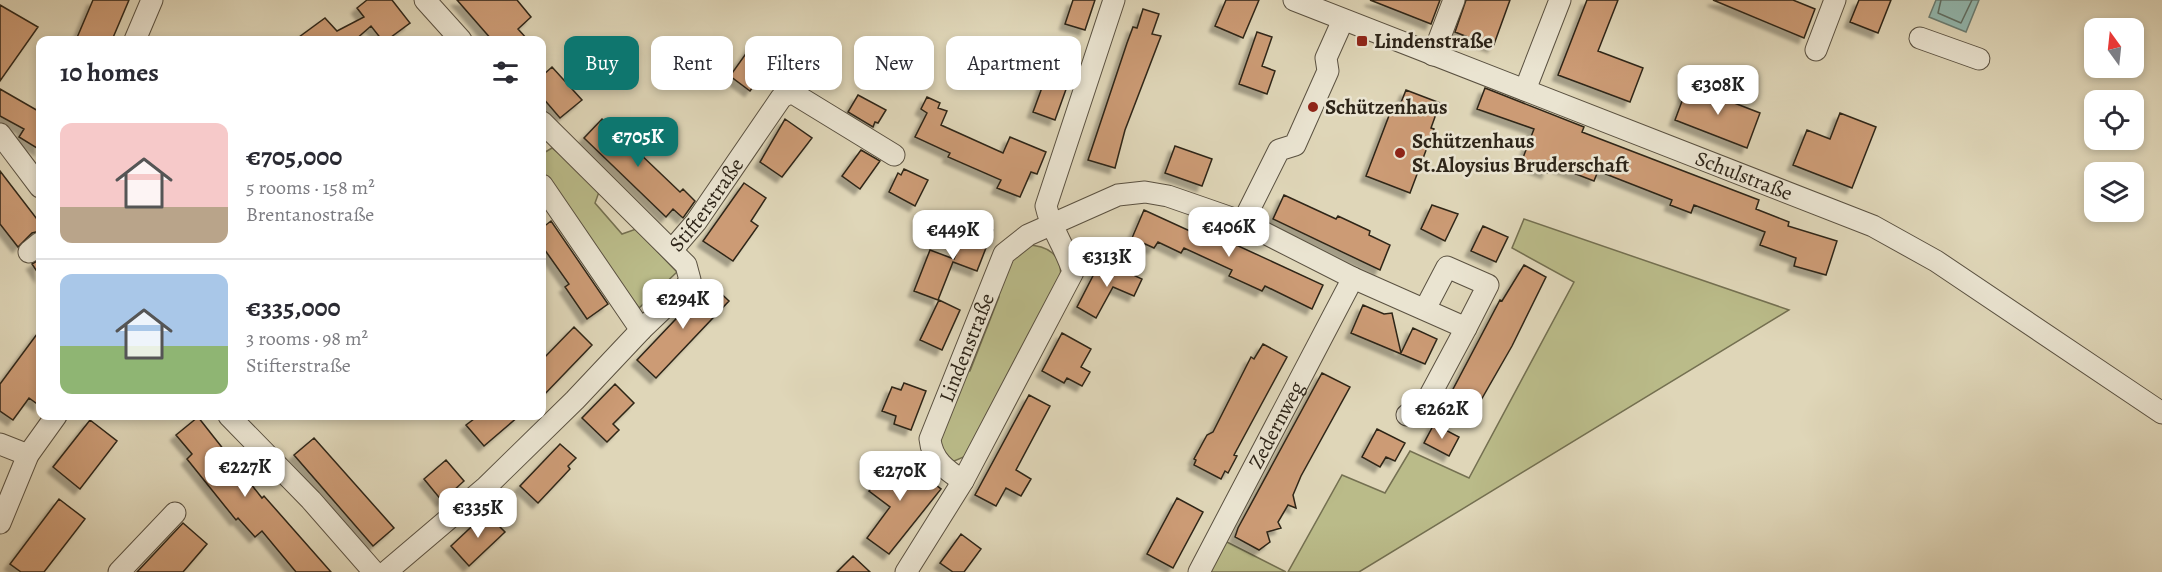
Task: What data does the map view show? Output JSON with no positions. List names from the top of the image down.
{
  "streets": {
    "street": [
      "Schulstraße",
      "Stifterstraße",
      "Lindenstraße",
      "Zedernweg"
    ]
  },
  "crossings": [
    ["Lindenstraße", "Zedernweg"]
  ],
  "places": {
    "transit": ["Lindenstraße"],
    "other": ["Schützenhaus", "Schützenhaus St.Aloysius Bruderschaft"]
  },
  "north": "top",
  "page": {
    "chip": [
      "Buy",
      "Rent",
      "Filters",
      "New",
      "Apartment"
    ],
    "heading": "10 homes",
    "price": [
      "€308K",
      "€705K",
      "€406K",
      "€449K",
      "€313K",
      "€294K",
      "€262K",
      "€227K",
      "€270K",
      "€335K"
    ],
    "list": [
      {
        "name": "€705,000",
        "note": "5 rooms · 158 m² · Brentanostraße"
      },
      {
        "name": "€335,000",
        "note": "3 rooms · 98 m² · Stifterstraße"
      }
    ]
  }
}
